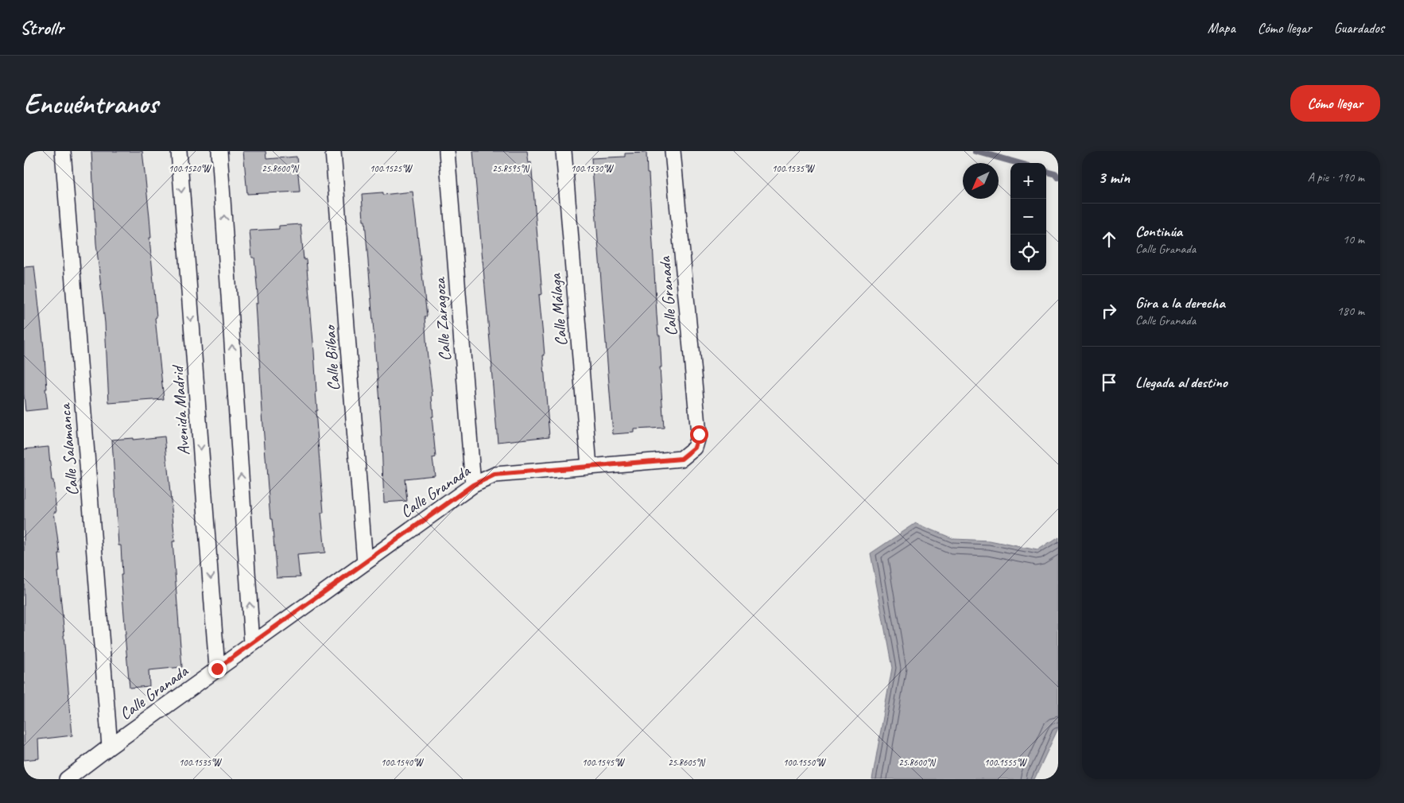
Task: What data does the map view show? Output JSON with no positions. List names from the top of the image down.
{
  "streets": {
    "street": [
      "Calle Granada",
      "Calle Málaga",
      "Calle Zaragoza",
      "Calle Bilbao",
      "Avenida Madrid",
      "Calle Salamanca"
    ]
  },
  "crossings": [
    ["Calle Granada", "Calle Málaga"],
    ["Calle Granada", "Calle Zaragoza"],
    ["Calle Granada", "Calle Bilbao"],
    ["Calle Granada", "Avenida Madrid"],
    ["Calle Granada", "Calle Salamanca"]
  ],
  "north": "bottom left",
  "page": {
    "header": "Strollr",
    "nav": ["Mapa", "Cómo llegar", "Guardados"],
    "buttons": "Cómo llegar",
    "title": "Encuéntranos",
    "heading": ["3 min", "A pie · 190 m"],
    "map_buttons": ["+", "−"],
    "list": [
      ["Continúa", "Calle Granada", "10 m"],
      ["Gira a la derecha", "Calle Granada", "180 m"],
      "Llegada al destino"
    ]
  },
  "coordinates": [
    "25.8600°N",
    "25.8595°N",
    "100.1520°W",
    "100.1525°W",
    "100.1530°W",
    "100.1535°W",
    "100.1540°W",
    "100.1545°W",
    "100.1550°W",
    "100.1555°W",
    "25.8605°N"
  ]
}
